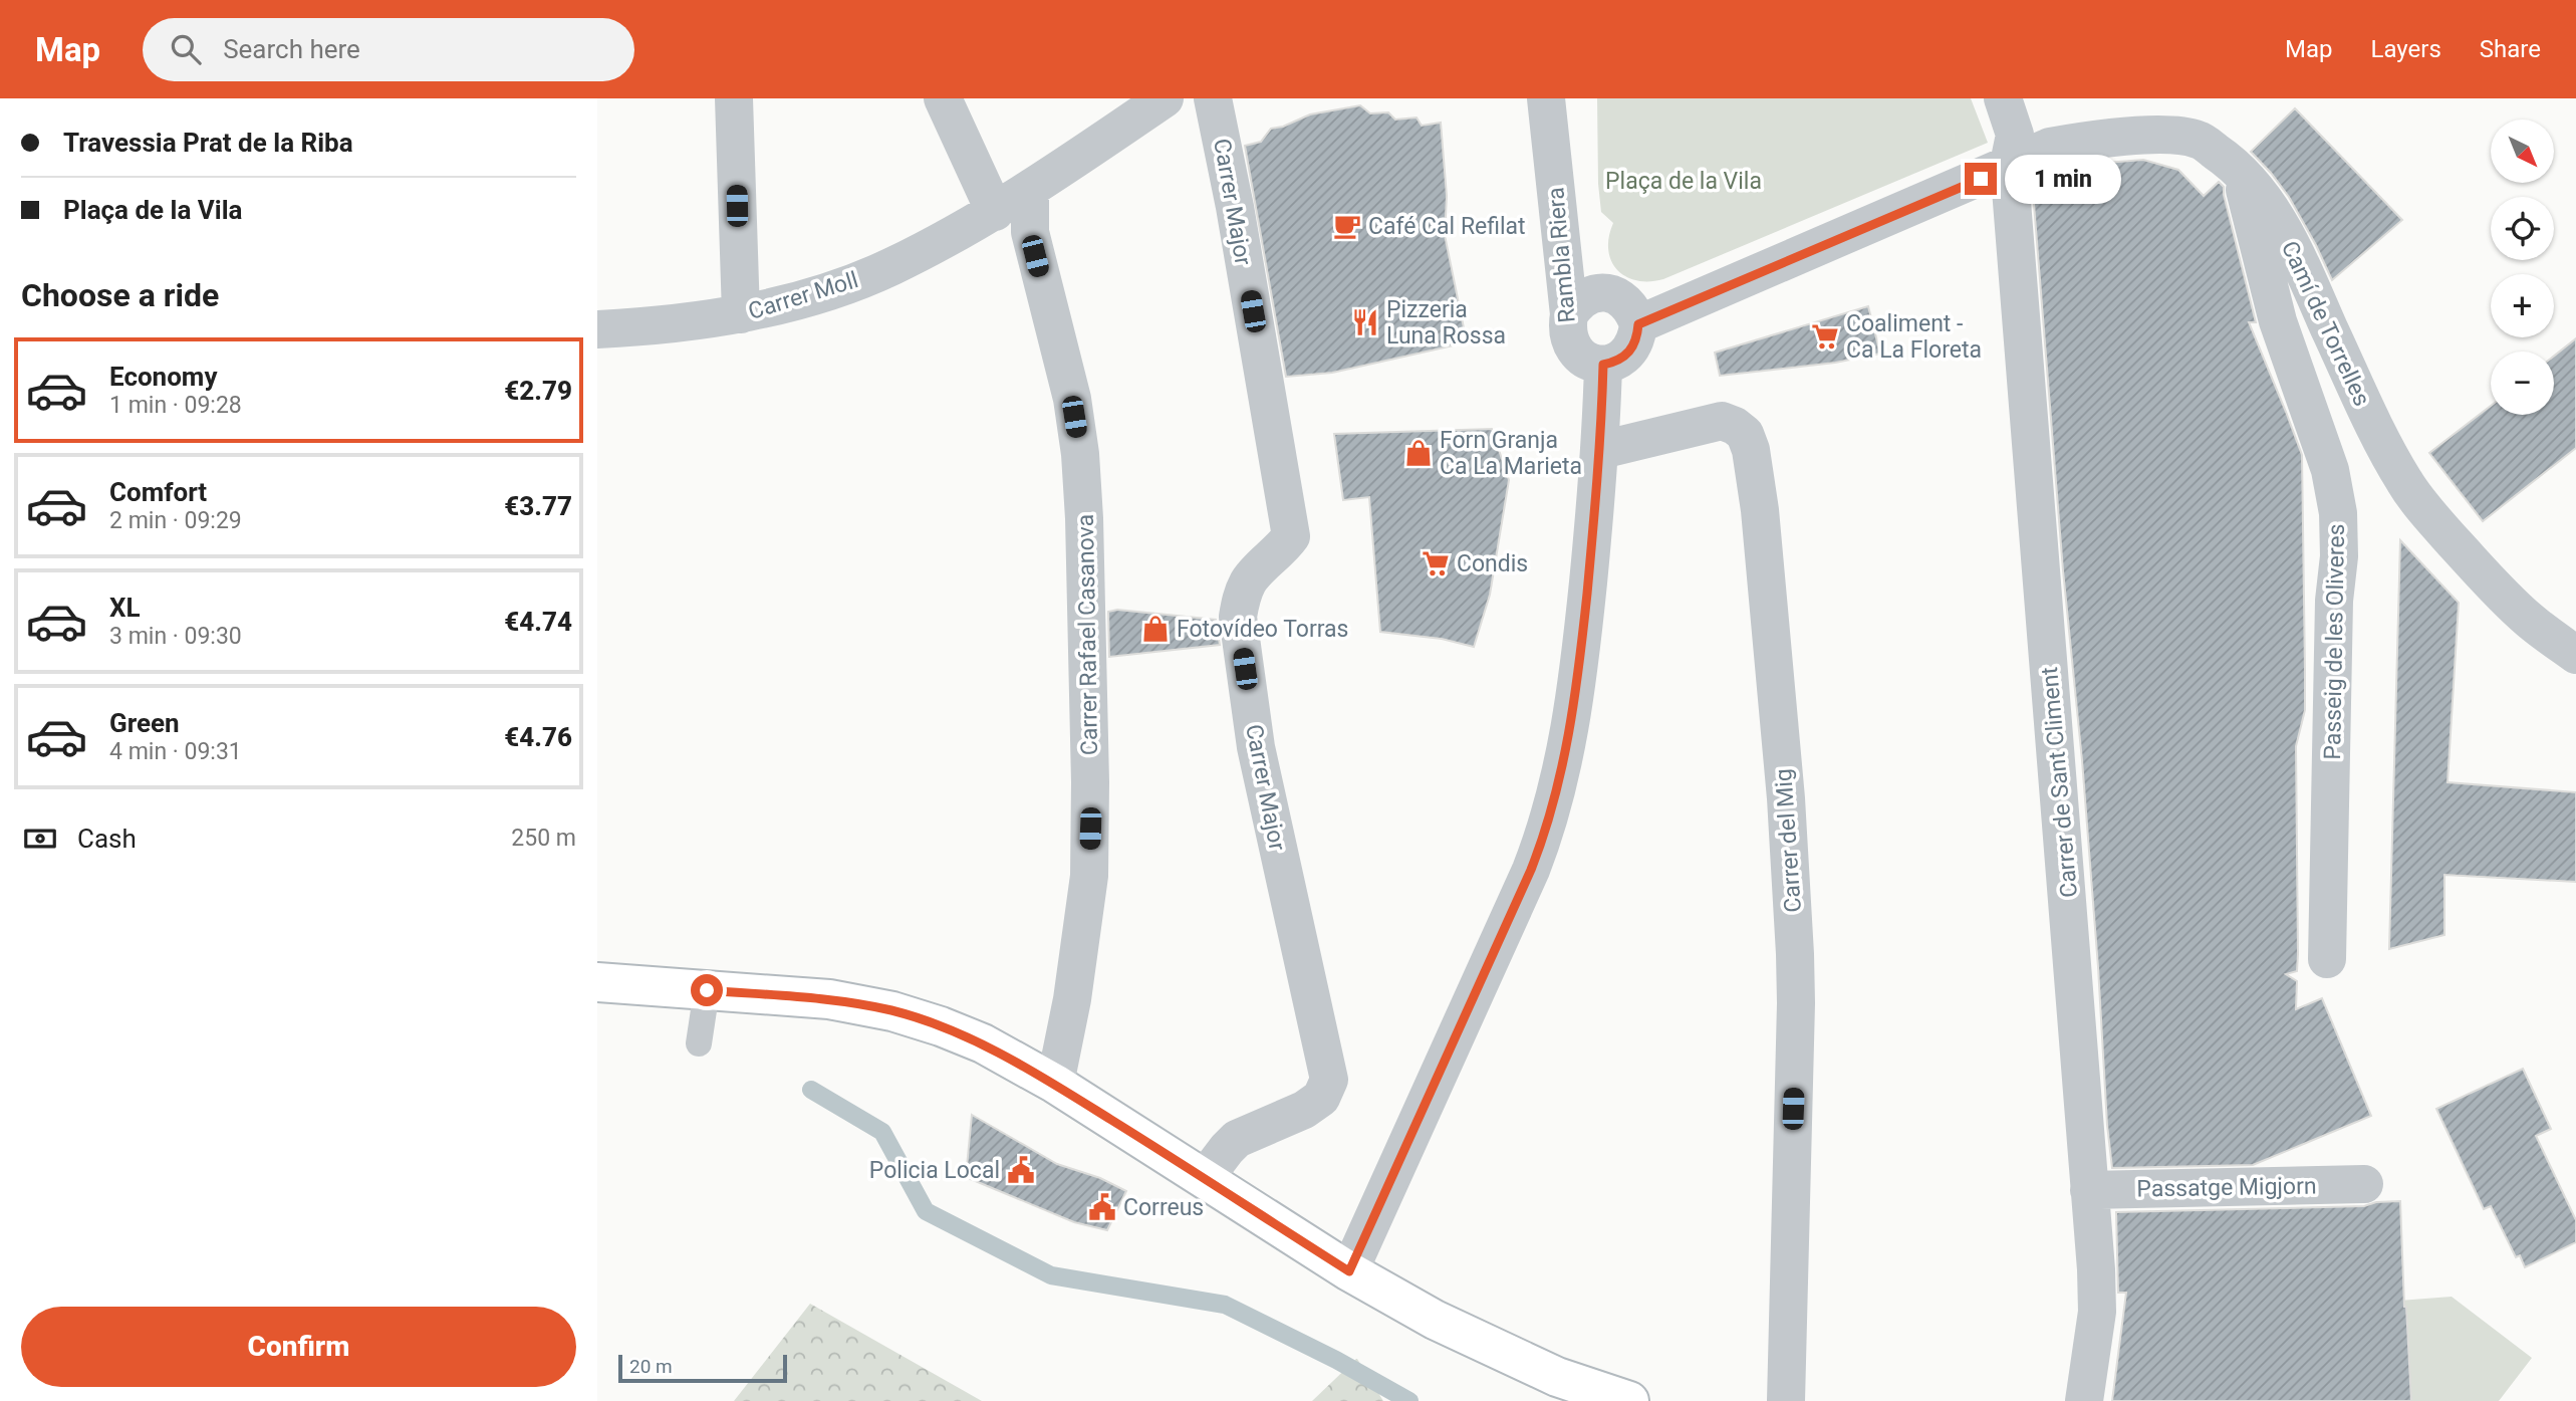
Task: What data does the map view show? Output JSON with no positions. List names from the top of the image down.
{
  "streets": {
    "street": [
      "Carrer Major",
      "Rambla Riera",
      "Carrer Moll",
      "Camí de Torrelles",
      "Carrer Rafael Casanova",
      "Passeig de les Oliveres",
      "Carrer de Sant Climent",
      "Carrer del Mig",
      "Passatge Migjorn"
    ]
  },
  "crossings": [
    ["Carrer Moll", "Carrer Rafael Casanova"],
    ["Camí de Torrelles", "Passeig de les Oliveres"],
    ["Camí de Torrelles", "Carrer de Sant Climent"],
    ["Carrer de Sant Climent", "Passatge Migjorn"]
  ],
  "parks": ["Plaça de la Vila"],
  "places": {
    "cafe": ["Café Cal Refilat"],
    "restaurant": ["Pizzeria Luna Rossa"],
    "supermarket": ["Coaliment - Ca La Floreta", "Condis"],
    "shop": ["Forn Granja Ca La Marieta", "Fotovídeo Torras"],
    "public building": ["Policia Local", "Correus"]
  },
  "scale_bar": "20 m",
  "north": "bottom right",
  "page": {
    "header": "Map",
    "search": "Search here",
    "nav": ["Map", "Layers", "Share"],
    "banner": ["Travessia Prat de la Riba", "Plaça de la Vila"],
    "map_buttons": ["+", "−"],
    "bubble": "1 min",
    "heading": "Choose a ride",
    "list": [
      {
        "name": "Economy",
        "note": "1 min · 09:28",
        "value": "€2.79"
      },
      {
        "name": "Comfort",
        "note": "2 min · 09:29",
        "value": "€3.77"
      },
      {
        "name": "XL",
        "note": "3 min · 09:30",
        "value": "€4.74"
      },
      {
        "name": "Green",
        "note": "4 min · 09:31",
        "value": "€4.76"
      }
    ],
    "pay": ["Cash", "250 m"],
    "buttons": "Confirm",
    "scale": "20 m"
  }
}
